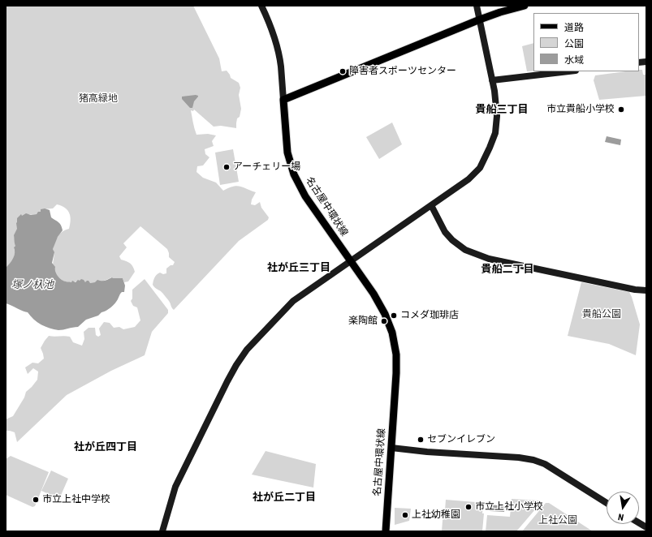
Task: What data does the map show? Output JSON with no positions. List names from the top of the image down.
{
  "streets": {
    "main road": ["名古屋中環状線"]
  },
  "districts": [
    "貴船三丁目",
    "社が丘三丁目",
    "貴船二丁目",
    "社が丘四丁目",
    "社が丘二丁目"
  ],
  "water": ["塚ノ杁池"],
  "parks": ["猪高緑地", "貴船公園", "上社公園"],
  "places": [
    "障害者スポーツセンター",
    "市立貴船小学校",
    "アーチェリー場",
    "コメダ珈琲店",
    "楽陶館",
    "セブンイレブン",
    "市立上社中学校",
    "市立上社小学校",
    "上社幼稚園"
  ],
  "legend": ["道路", "公園", "水域"],
  "north": "bottom"
}
